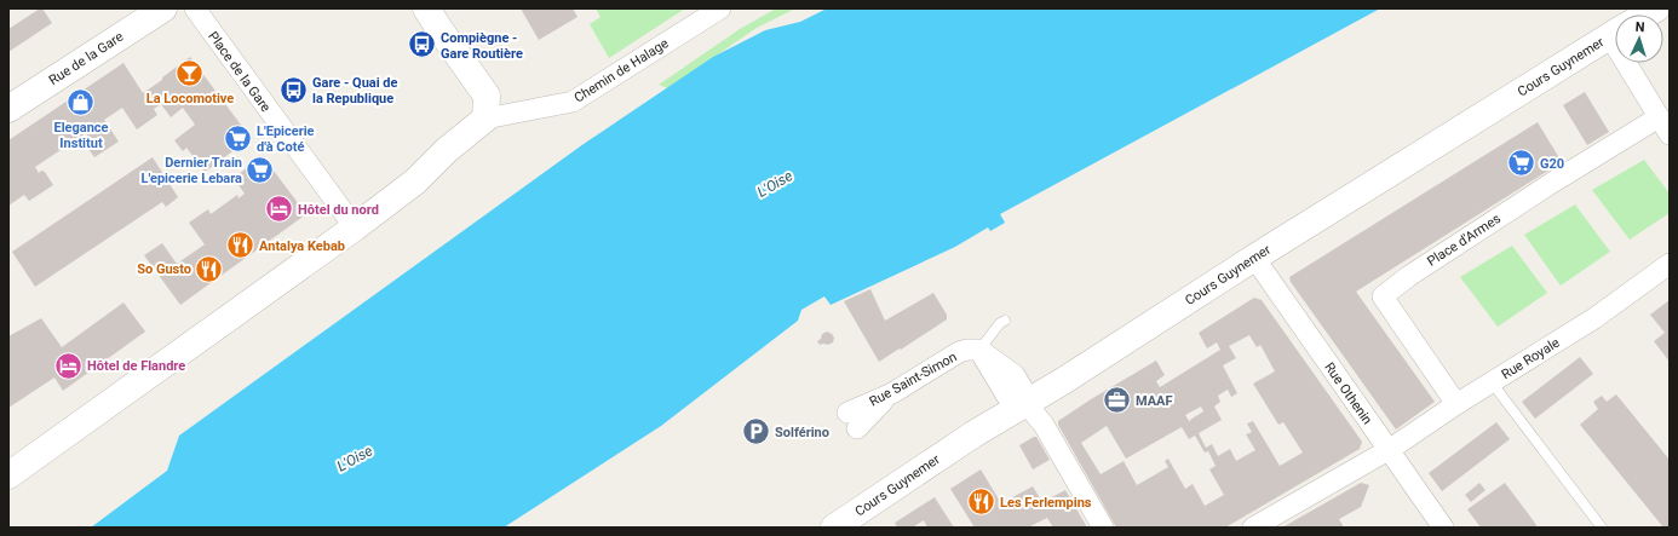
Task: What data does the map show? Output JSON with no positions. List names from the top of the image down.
{
  "streets": {
    "main road": ["Rue de la Gare", "Cours Guynemer"],
    "street": [
      "Chemin de Halage",
      "Place de la Gare",
      "Place d'Armes",
      "Rue Royale",
      "Rue Saint-Simon",
      "Rue Othenin"
    ]
  },
  "crossings": [
    ["Cours Guynemer", "Rue Othenin"],
    ["Place d'Armes", "Rue Royale"],
    ["Rue Royale", "Rue Othenin"]
  ],
  "water": ["L'Oise"],
  "places": {
    "bus stop": ["Compiègne - Gare Routière", "Gare - Quai de la Republique"],
    "bar": ["La Locomotive"],
    "shop": ["Elegance Institut"],
    "supermarket": ["L'Epicerie d'à Coté", "G20", "Dernier Train L'epicerie Lebara"],
    "hotel": ["Hôtel du nord", "Hôtel de Flandre"],
    "restaurant": ["Antalya Kebab", "So Gusto", "Les Ferlempins"],
    "office": ["MAAF"],
    "parking": ["Solférino"]
  },
  "north": "top"
}
